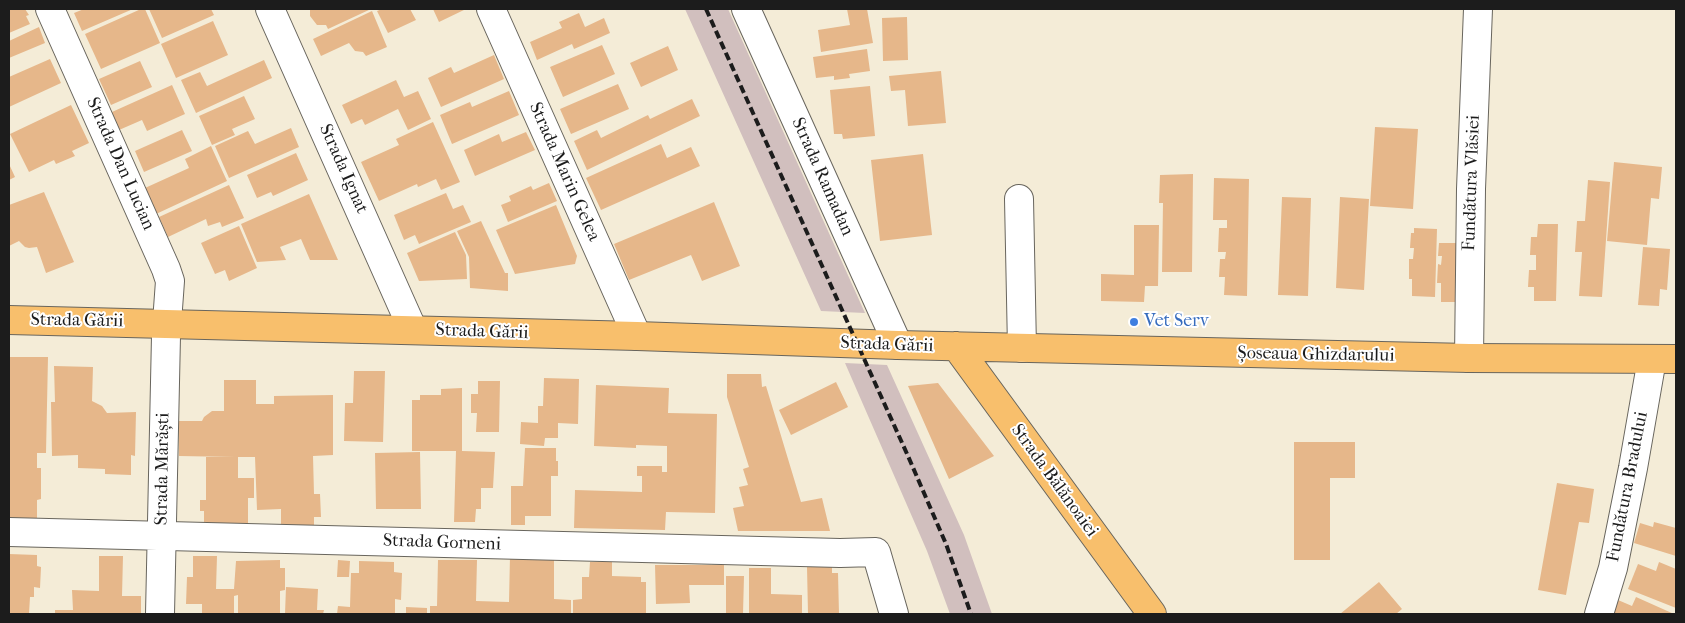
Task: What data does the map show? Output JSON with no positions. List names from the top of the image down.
{
  "streets": {
    "main road": ["Strada Gării", "Șoseaua Ghizdarului", "Strada Bălănoaiei"],
    "street": [
      "Strada Dan Lucian",
      "Strada Ignat",
      "Strada Marin Gelea",
      "Strada Ramadan",
      "Fundătura Vlăsiei",
      "Strada Mărăști",
      "Fundătura Bradului",
      "Strada Gorneni"
    ]
  },
  "crossings": [
    ["Strada Dan Lucian", "Strada Gării"],
    ["Strada Dan Lucian", "Strada Mărăști"],
    ["Strada Ignat", "Strada Gării"],
    ["Strada Marin Gelea", "Strada Gării"],
    ["Strada Ramadan", "Strada Gării"],
    ["Fundătura Vlăsiei", "Șoseaua Ghizdarului"],
    ["Strada Gării", "Șoseaua Ghizdarului"],
    ["Strada Gării", "Strada Mărăști"],
    ["Strada Gării", "Strada Bălănoaiei"],
    ["Șoseaua Ghizdarului", "Strada Bălănoaiei"],
    ["Șoseaua Ghizdarului", "Fundătura Bradului"],
    ["Strada Mărăști", "Strada Gorneni"]
  ],
  "places": ["Vet Serv"]
}
